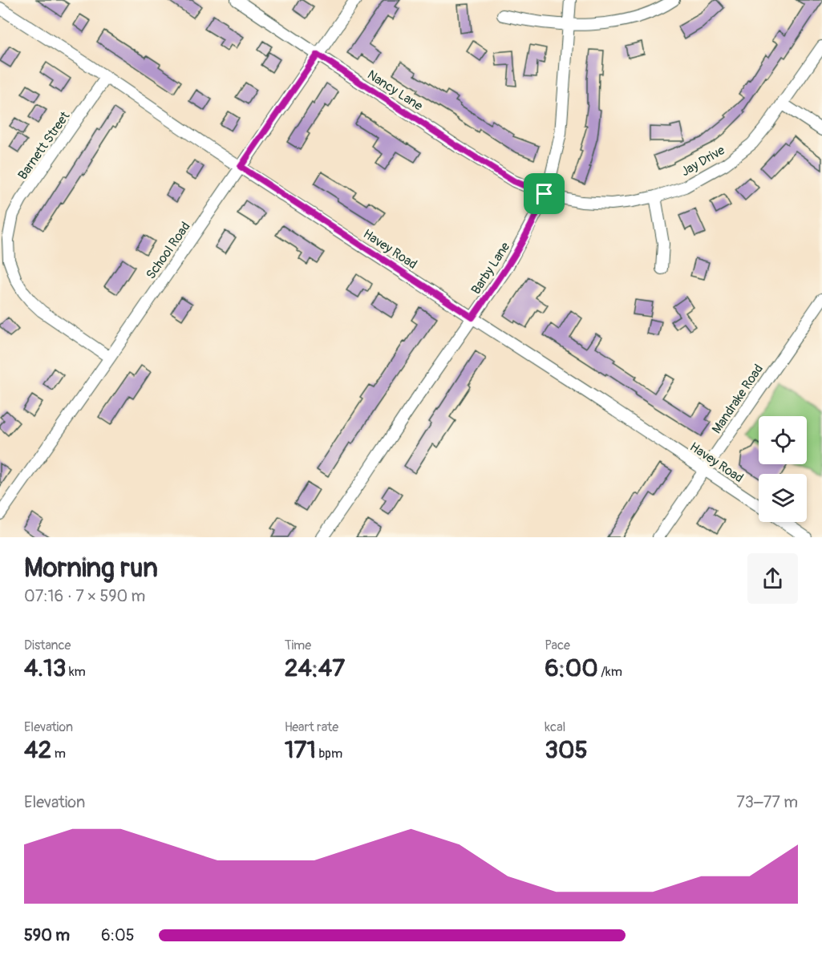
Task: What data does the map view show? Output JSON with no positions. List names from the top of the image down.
{
  "streets": {
    "street": [
      "Nancy Lane",
      "Barnett Street",
      "Jay Drive",
      "Havey Road",
      "School Road",
      "Barby Lane",
      "Mandrake Road"
    ]
  },
  "crossings": [
    ["Nancy Lane", "Jay Drive"],
    ["Nancy Lane", "School Road"],
    ["Nancy Lane", "Barby Lane"],
    ["Barnett Street", "Havey Road"],
    ["Barnett Street", "School Road"],
    ["Jay Drive", "Barby Lane"],
    ["Havey Road", "School Road"],
    ["Havey Road", "Barby Lane"],
    ["Havey Road", "Mandrake Road"]
  ],
  "page": {
    "heading": ["Morning run", "07:16 · 7 × 590 m"],
    "stats": [
      ["Distance", "4.13 km"],
      ["Time", "24:47"],
      ["Pace", "6:00 /km"],
      ["Elevation", "42 m"],
      ["Heart rate", "171 bpm"],
      ["kcal", "305"]
    ],
    "chart": ["Elevation", "73–77 m"],
    "list": [
      {
        "name": "590 m",
        "note": "6:05"
      }
    ]
  }
}
